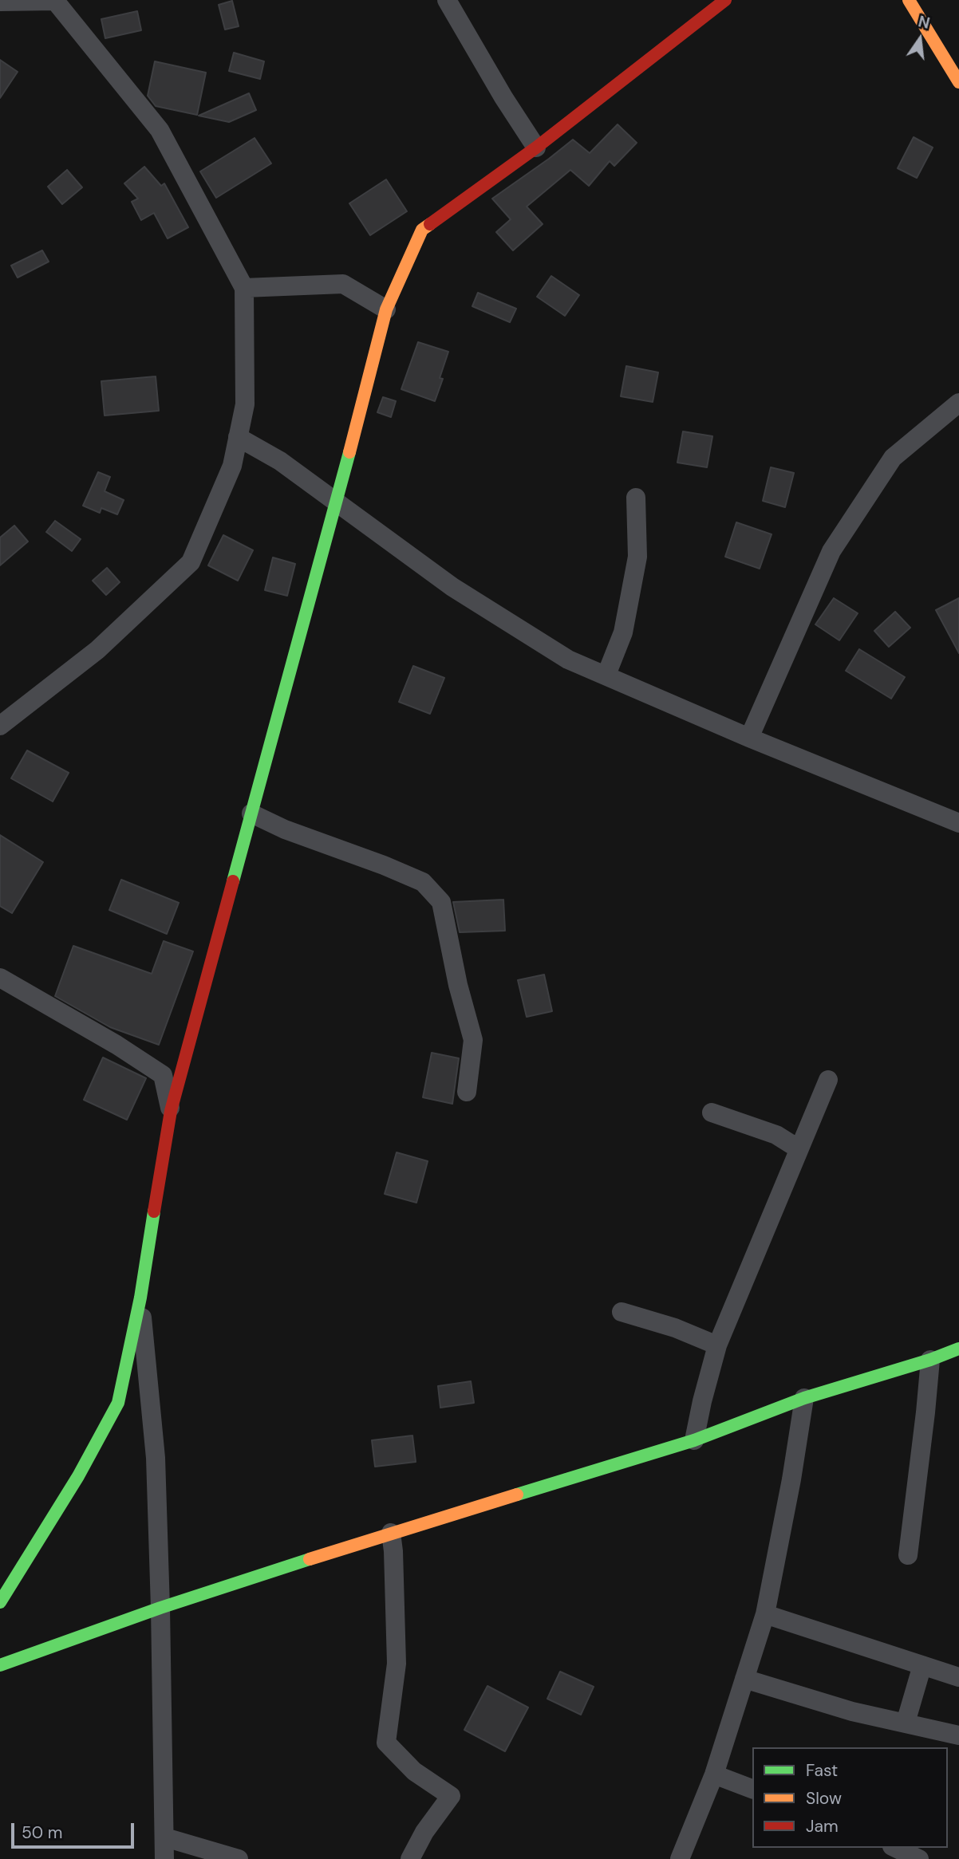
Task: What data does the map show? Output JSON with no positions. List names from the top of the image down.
{
  "legend": ["Fast", "Slow", "Jam"],
  "scale_bar": "50 m",
  "north": "top"
}
